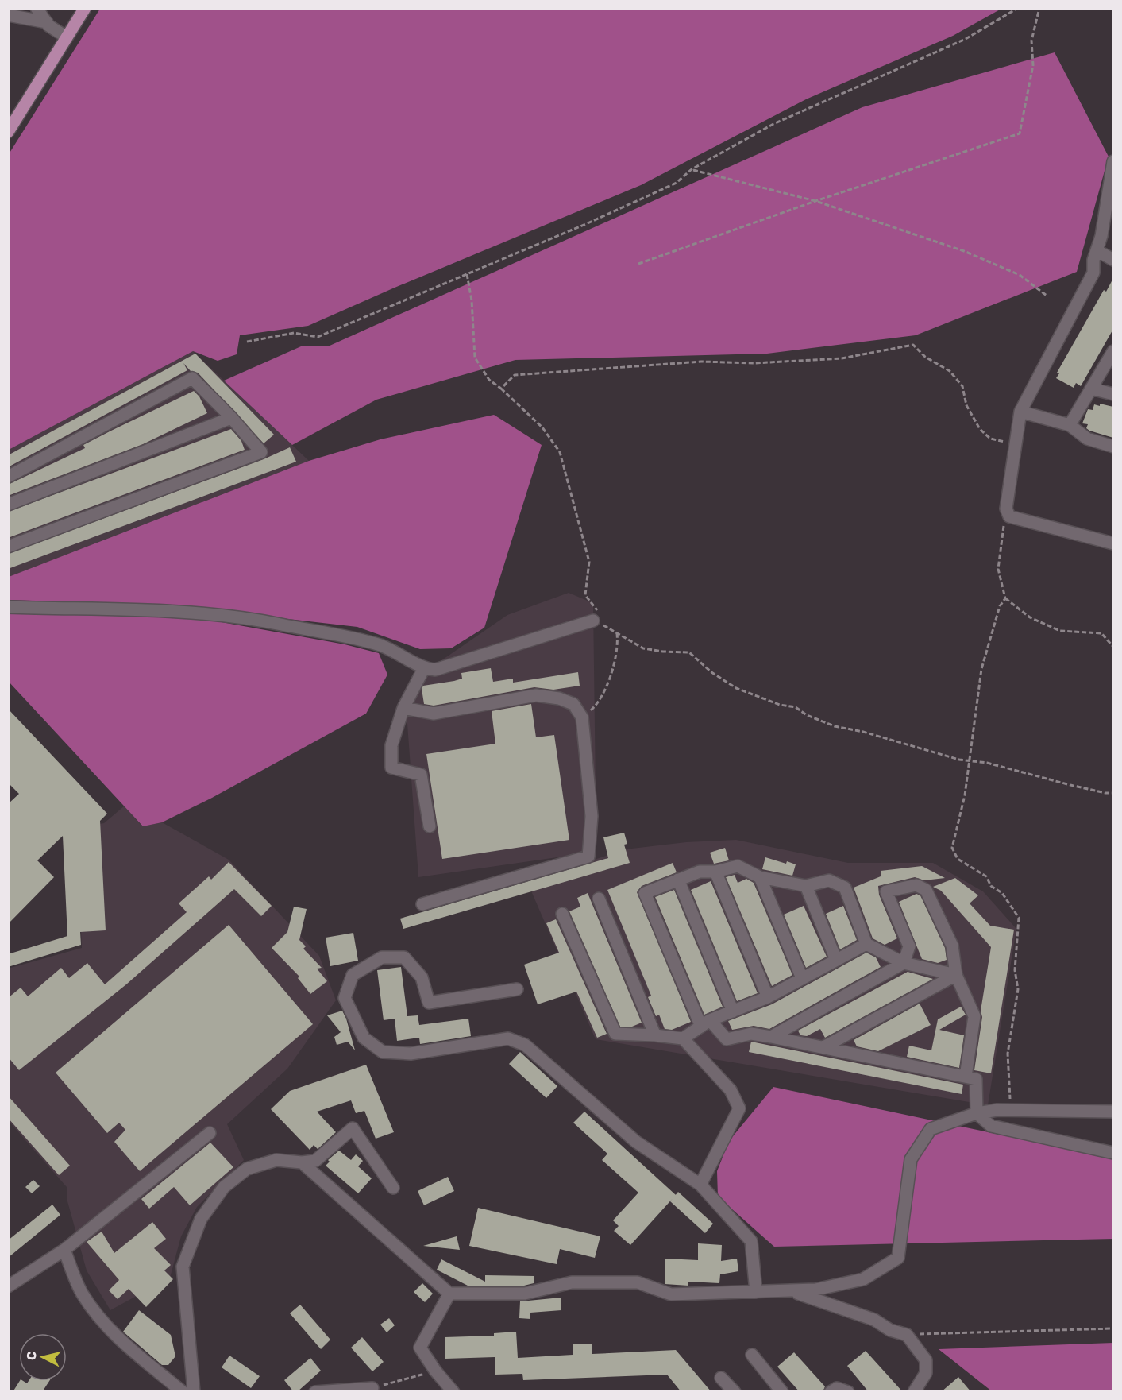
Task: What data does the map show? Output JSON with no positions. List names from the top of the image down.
{
  "north": "left"
}
